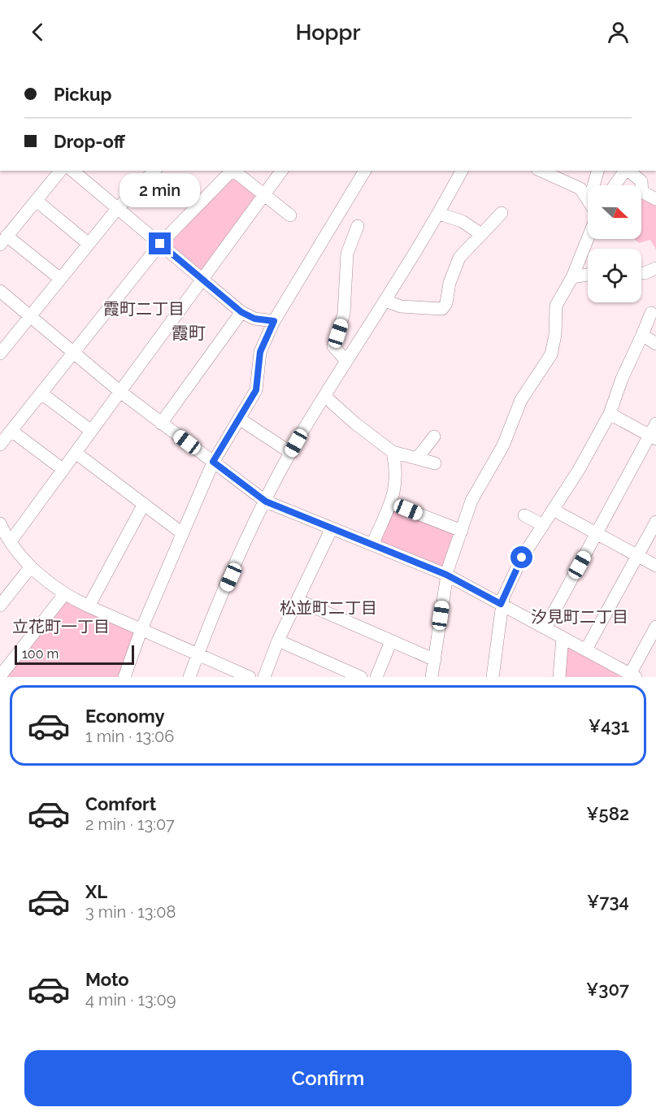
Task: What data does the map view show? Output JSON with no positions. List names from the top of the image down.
{
  "districts": [
    "霞町二丁目",
    "霞町",
    "松並町二丁目",
    "汐見町二丁目",
    "立花町一丁目"
  ],
  "scale_bar": "100 m",
  "north": "right",
  "page": {
    "header": "Hoppr",
    "banner": ["Pickup", "Drop-off"],
    "bubble": "2 min",
    "scale": "100 m",
    "list": [
      {
        "name": "Economy",
        "note": "1 min · 13:06",
        "value": "¥431"
      },
      {
        "name": "Comfort",
        "note": "2 min · 13:07",
        "value": "¥582"
      },
      {
        "name": "XL",
        "note": "3 min · 13:08",
        "value": "¥734"
      },
      {
        "name": "Moto",
        "note": "4 min · 13:09",
        "value": "¥307"
      }
    ],
    "buttons": "Confirm"
  }
}
